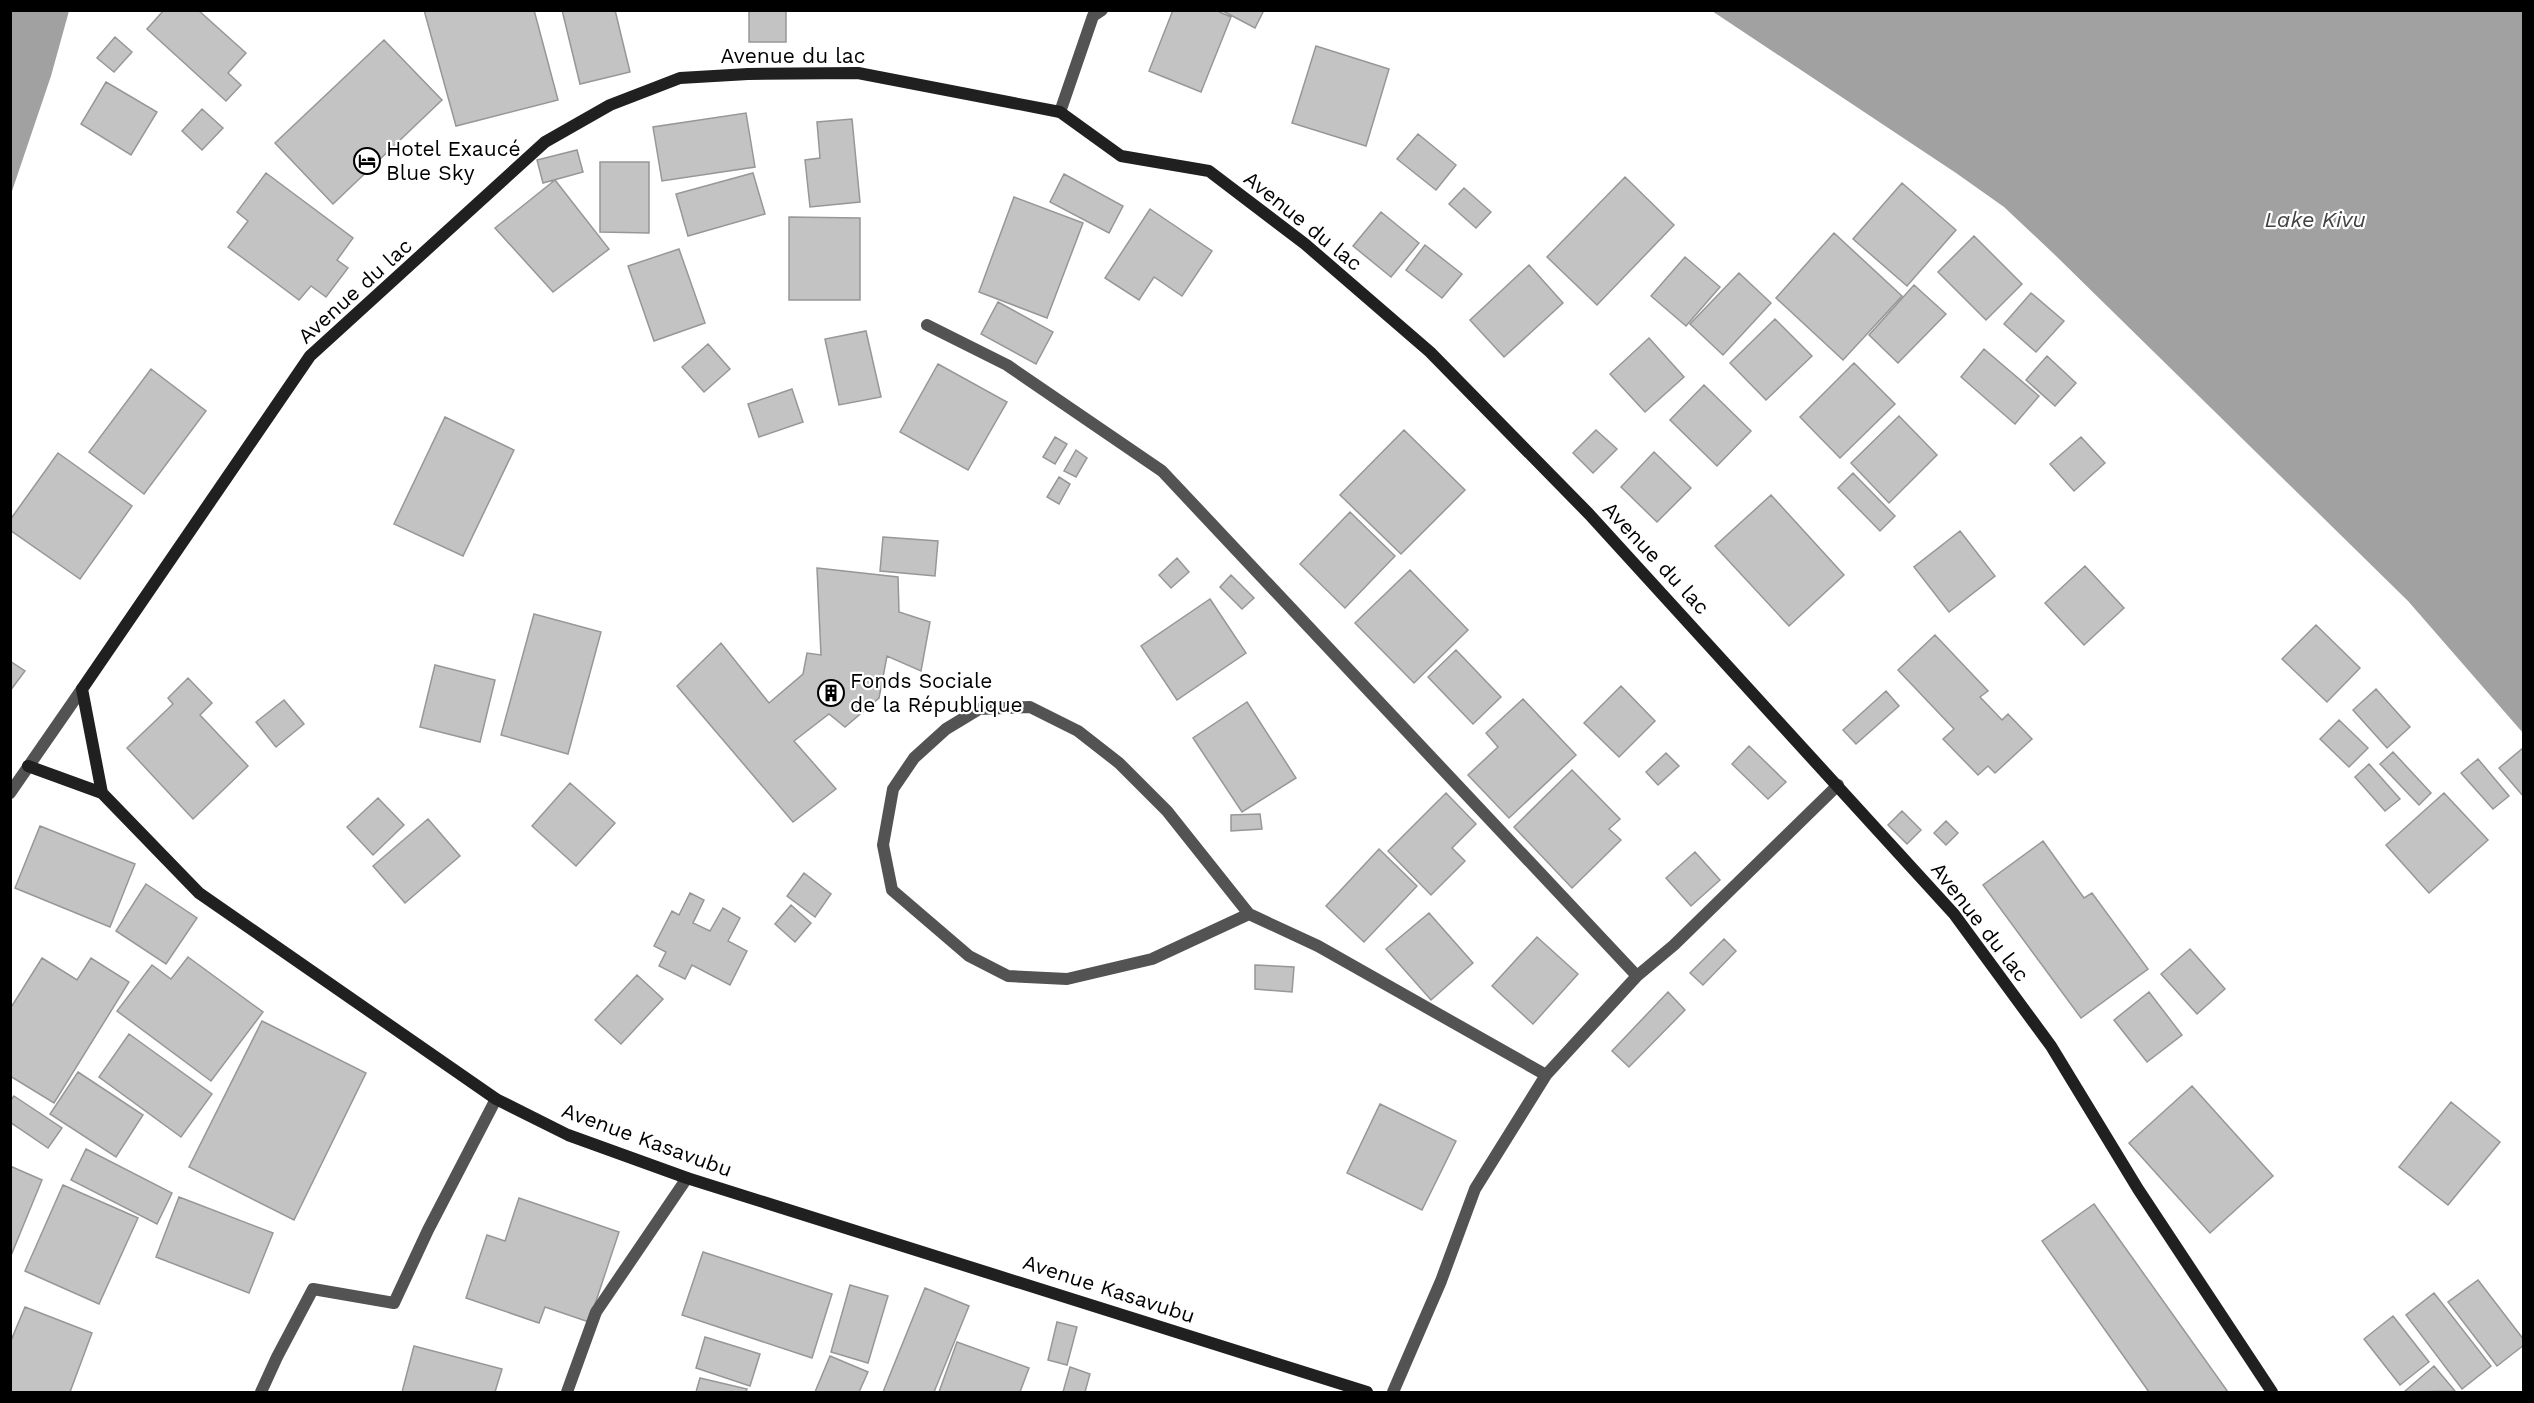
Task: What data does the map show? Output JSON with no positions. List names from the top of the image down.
{
  "streets": {
    "street": ["Avenue du lac", "Avenue Kasavubu"]
  },
  "water": ["Lake Kivu"],
  "places": {
    "hotel": ["Hotel Exaucé Blue Sky"],
    "building": ["Fonds Sociale de la République"]
  }
}
